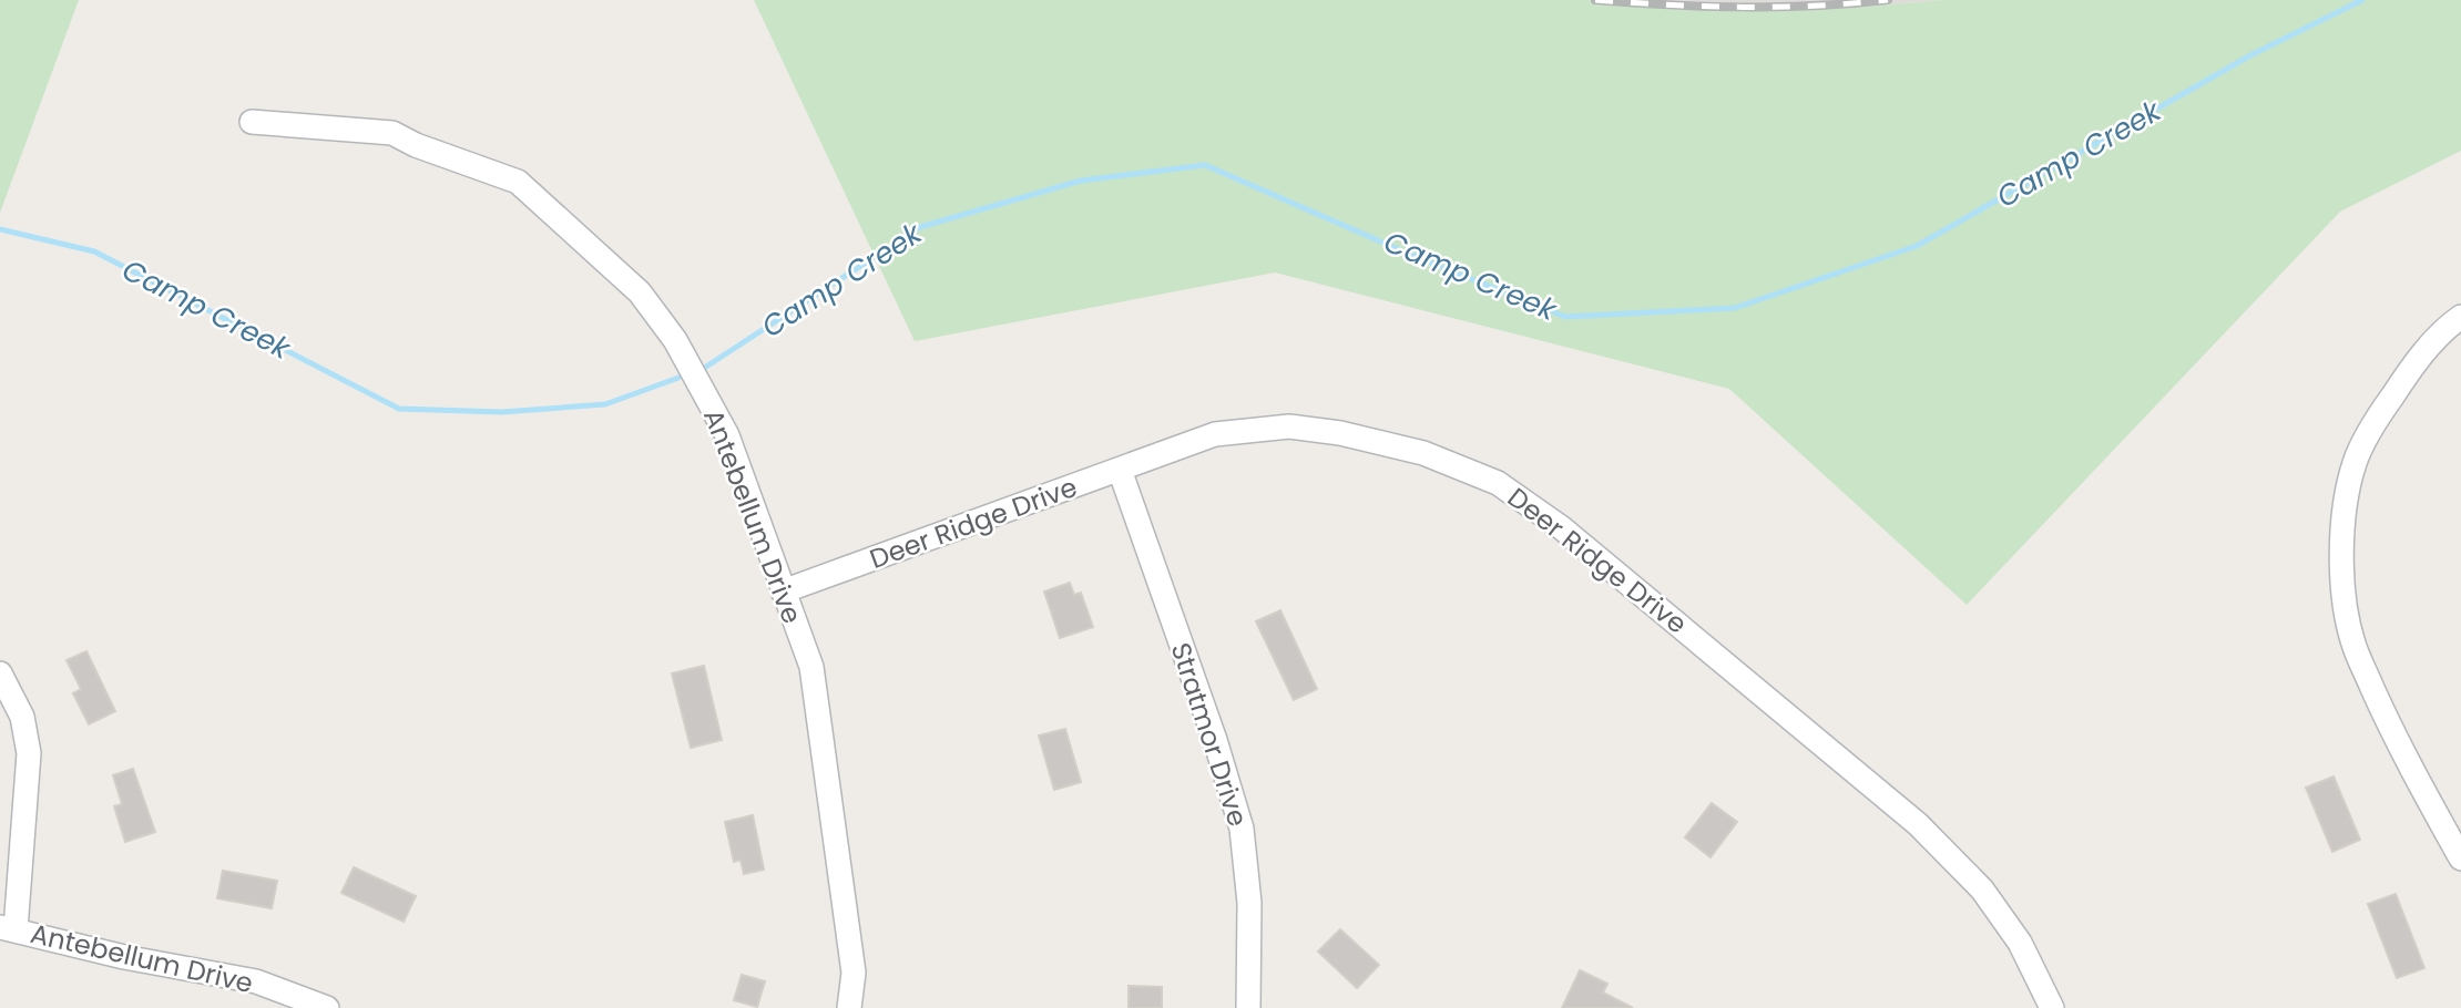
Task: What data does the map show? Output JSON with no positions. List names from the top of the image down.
{
  "streets": {
    "street": ["Antebellum Drive", "Deer Ridge Drive", "Stratmor Drive"]
  },
  "crossings": [
    ["Antebellum Drive", "Deer Ridge Drive"],
    ["Deer Ridge Drive", "Stratmor Drive"]
  ],
  "water": ["Camp Creek"]
}
